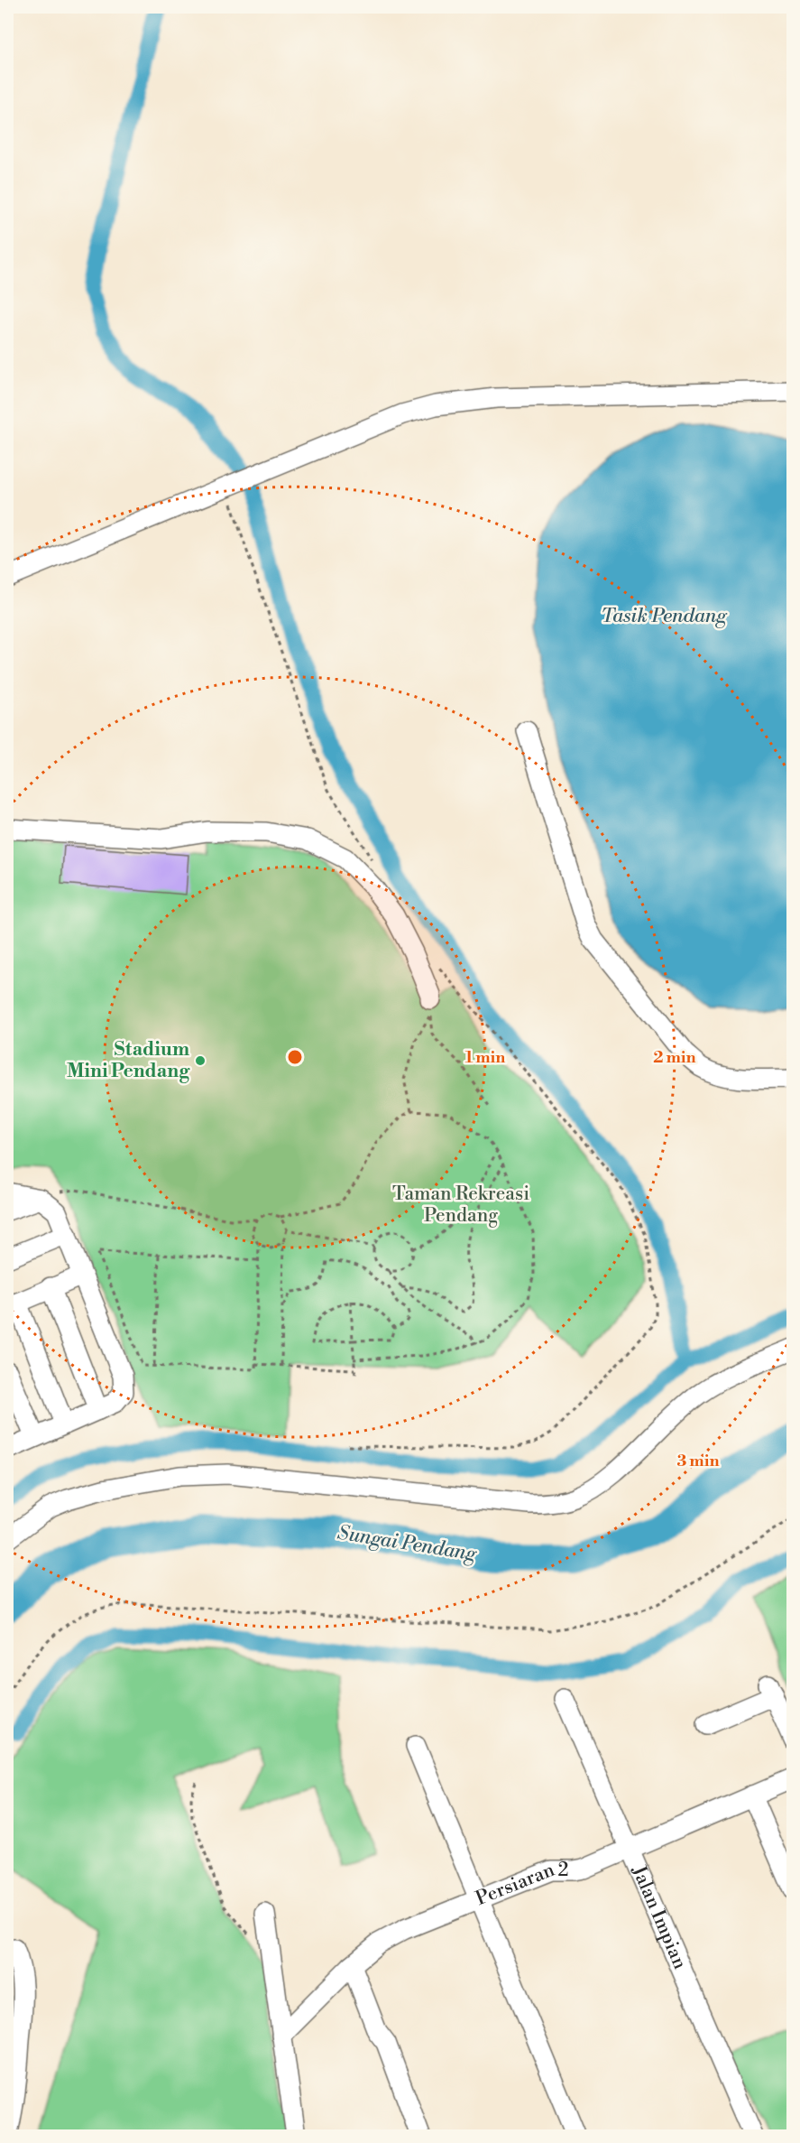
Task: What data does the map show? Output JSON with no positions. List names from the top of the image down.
{
  "streets": {
    "street": ["Persiaran 2", "Jalan Impian"]
  },
  "crossings": [
    ["Persiaran 2", "Jalan Impian"]
  ],
  "water": ["Tasik Pendang", "Sungai Pendang"],
  "parks": ["Taman Rekreasi Pendang"],
  "places": ["Stadium Mini Pendang"],
  "rings": ["1 min", "2 min", "3 min"]
}
